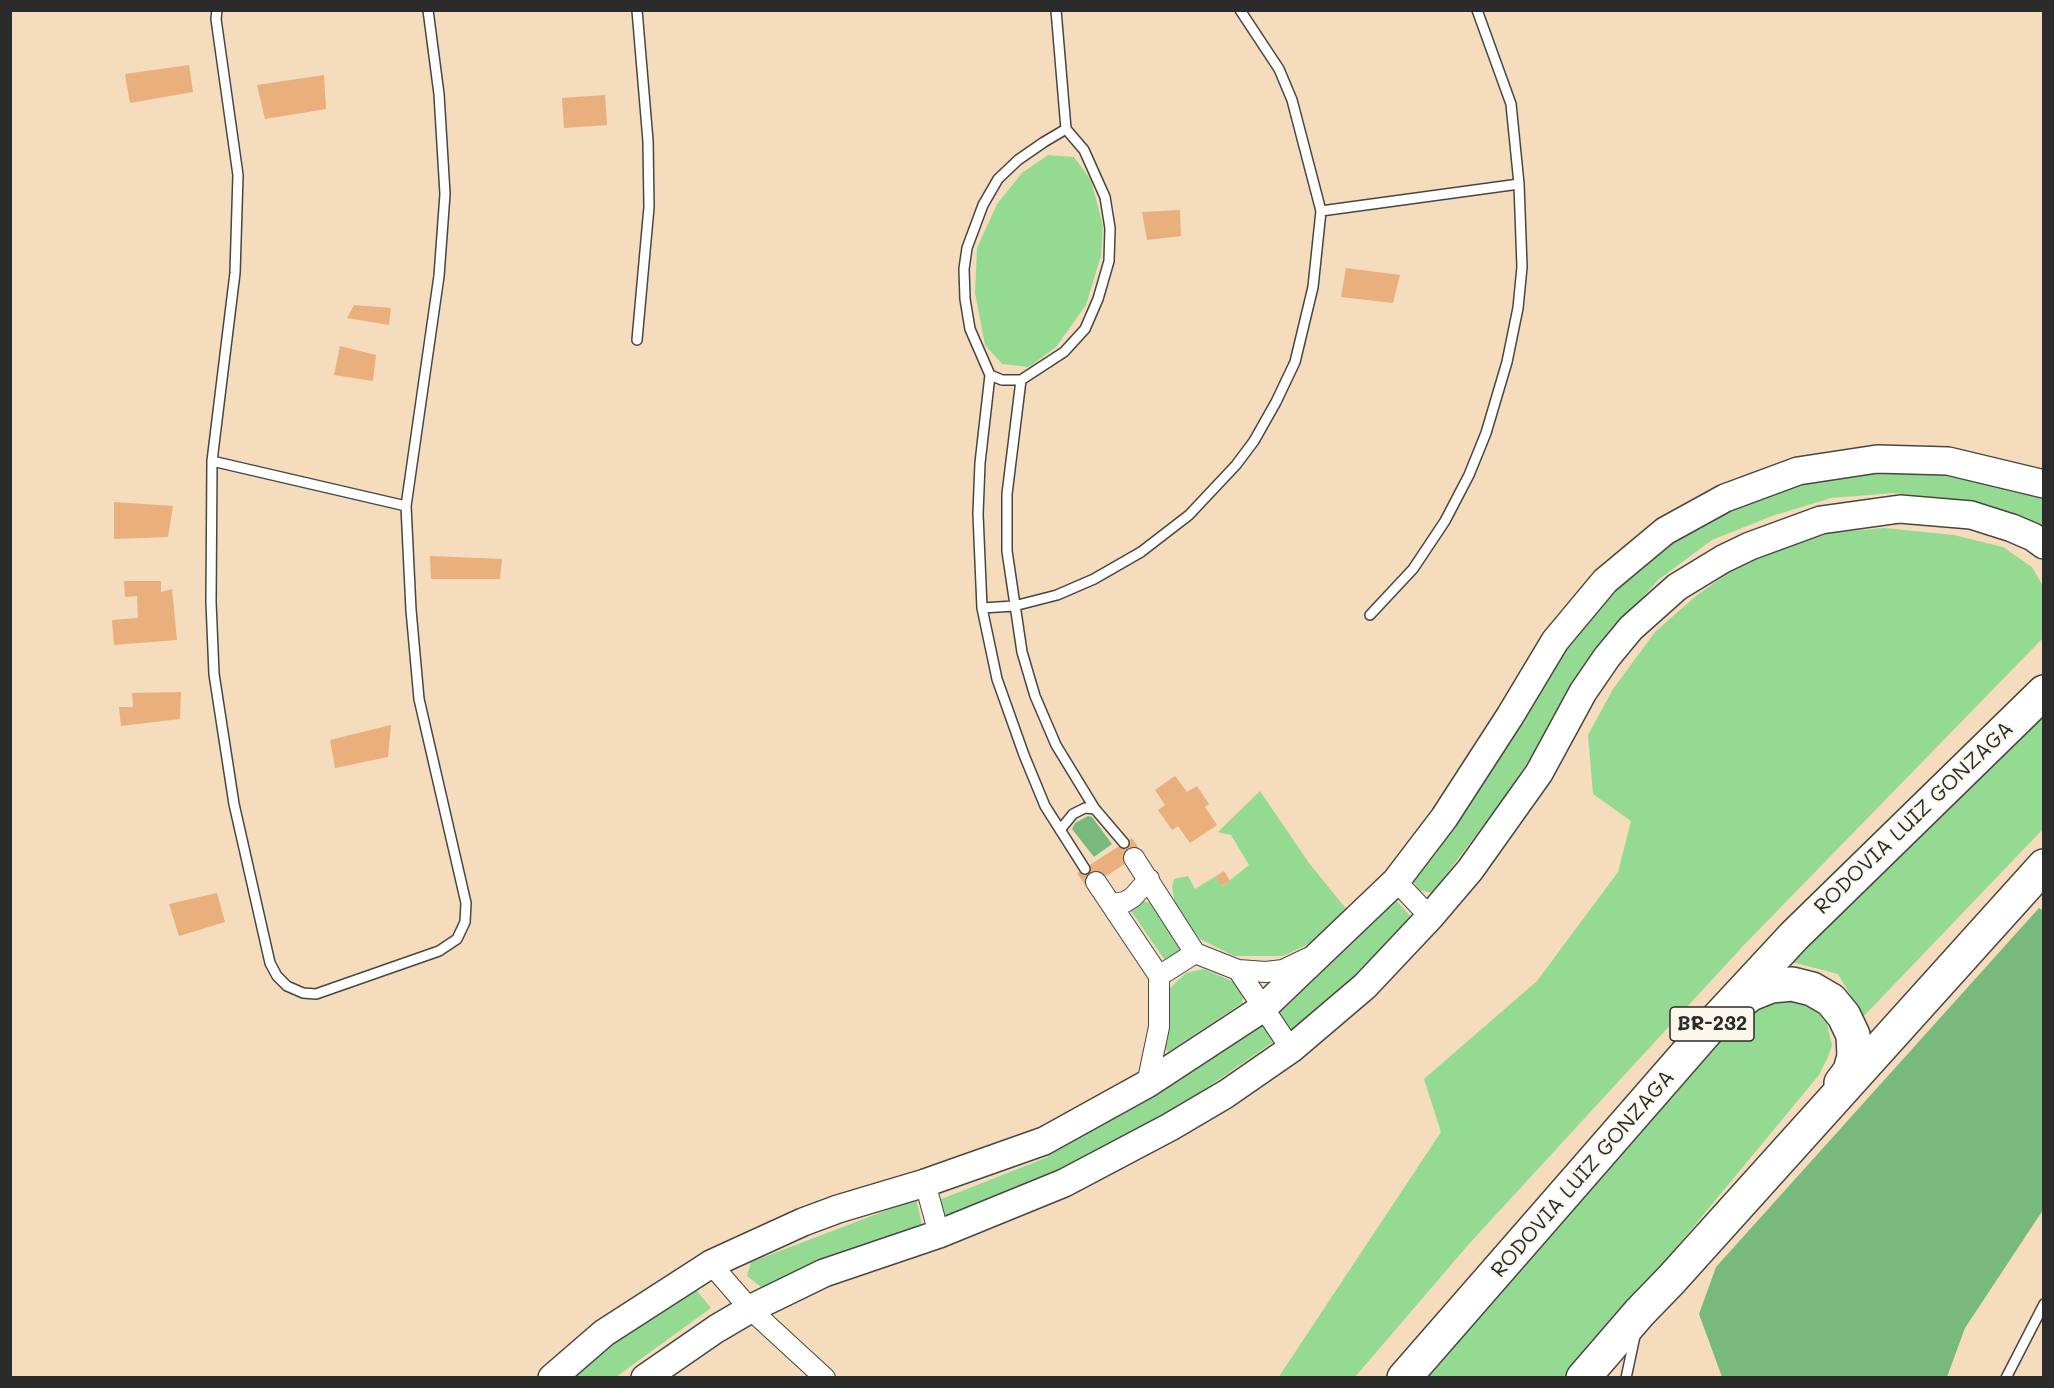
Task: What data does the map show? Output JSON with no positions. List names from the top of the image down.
{
  "streets": {
    "highway": ["RODOVIA LUIZ GONZAGA", "BR-232"]
  }
}
